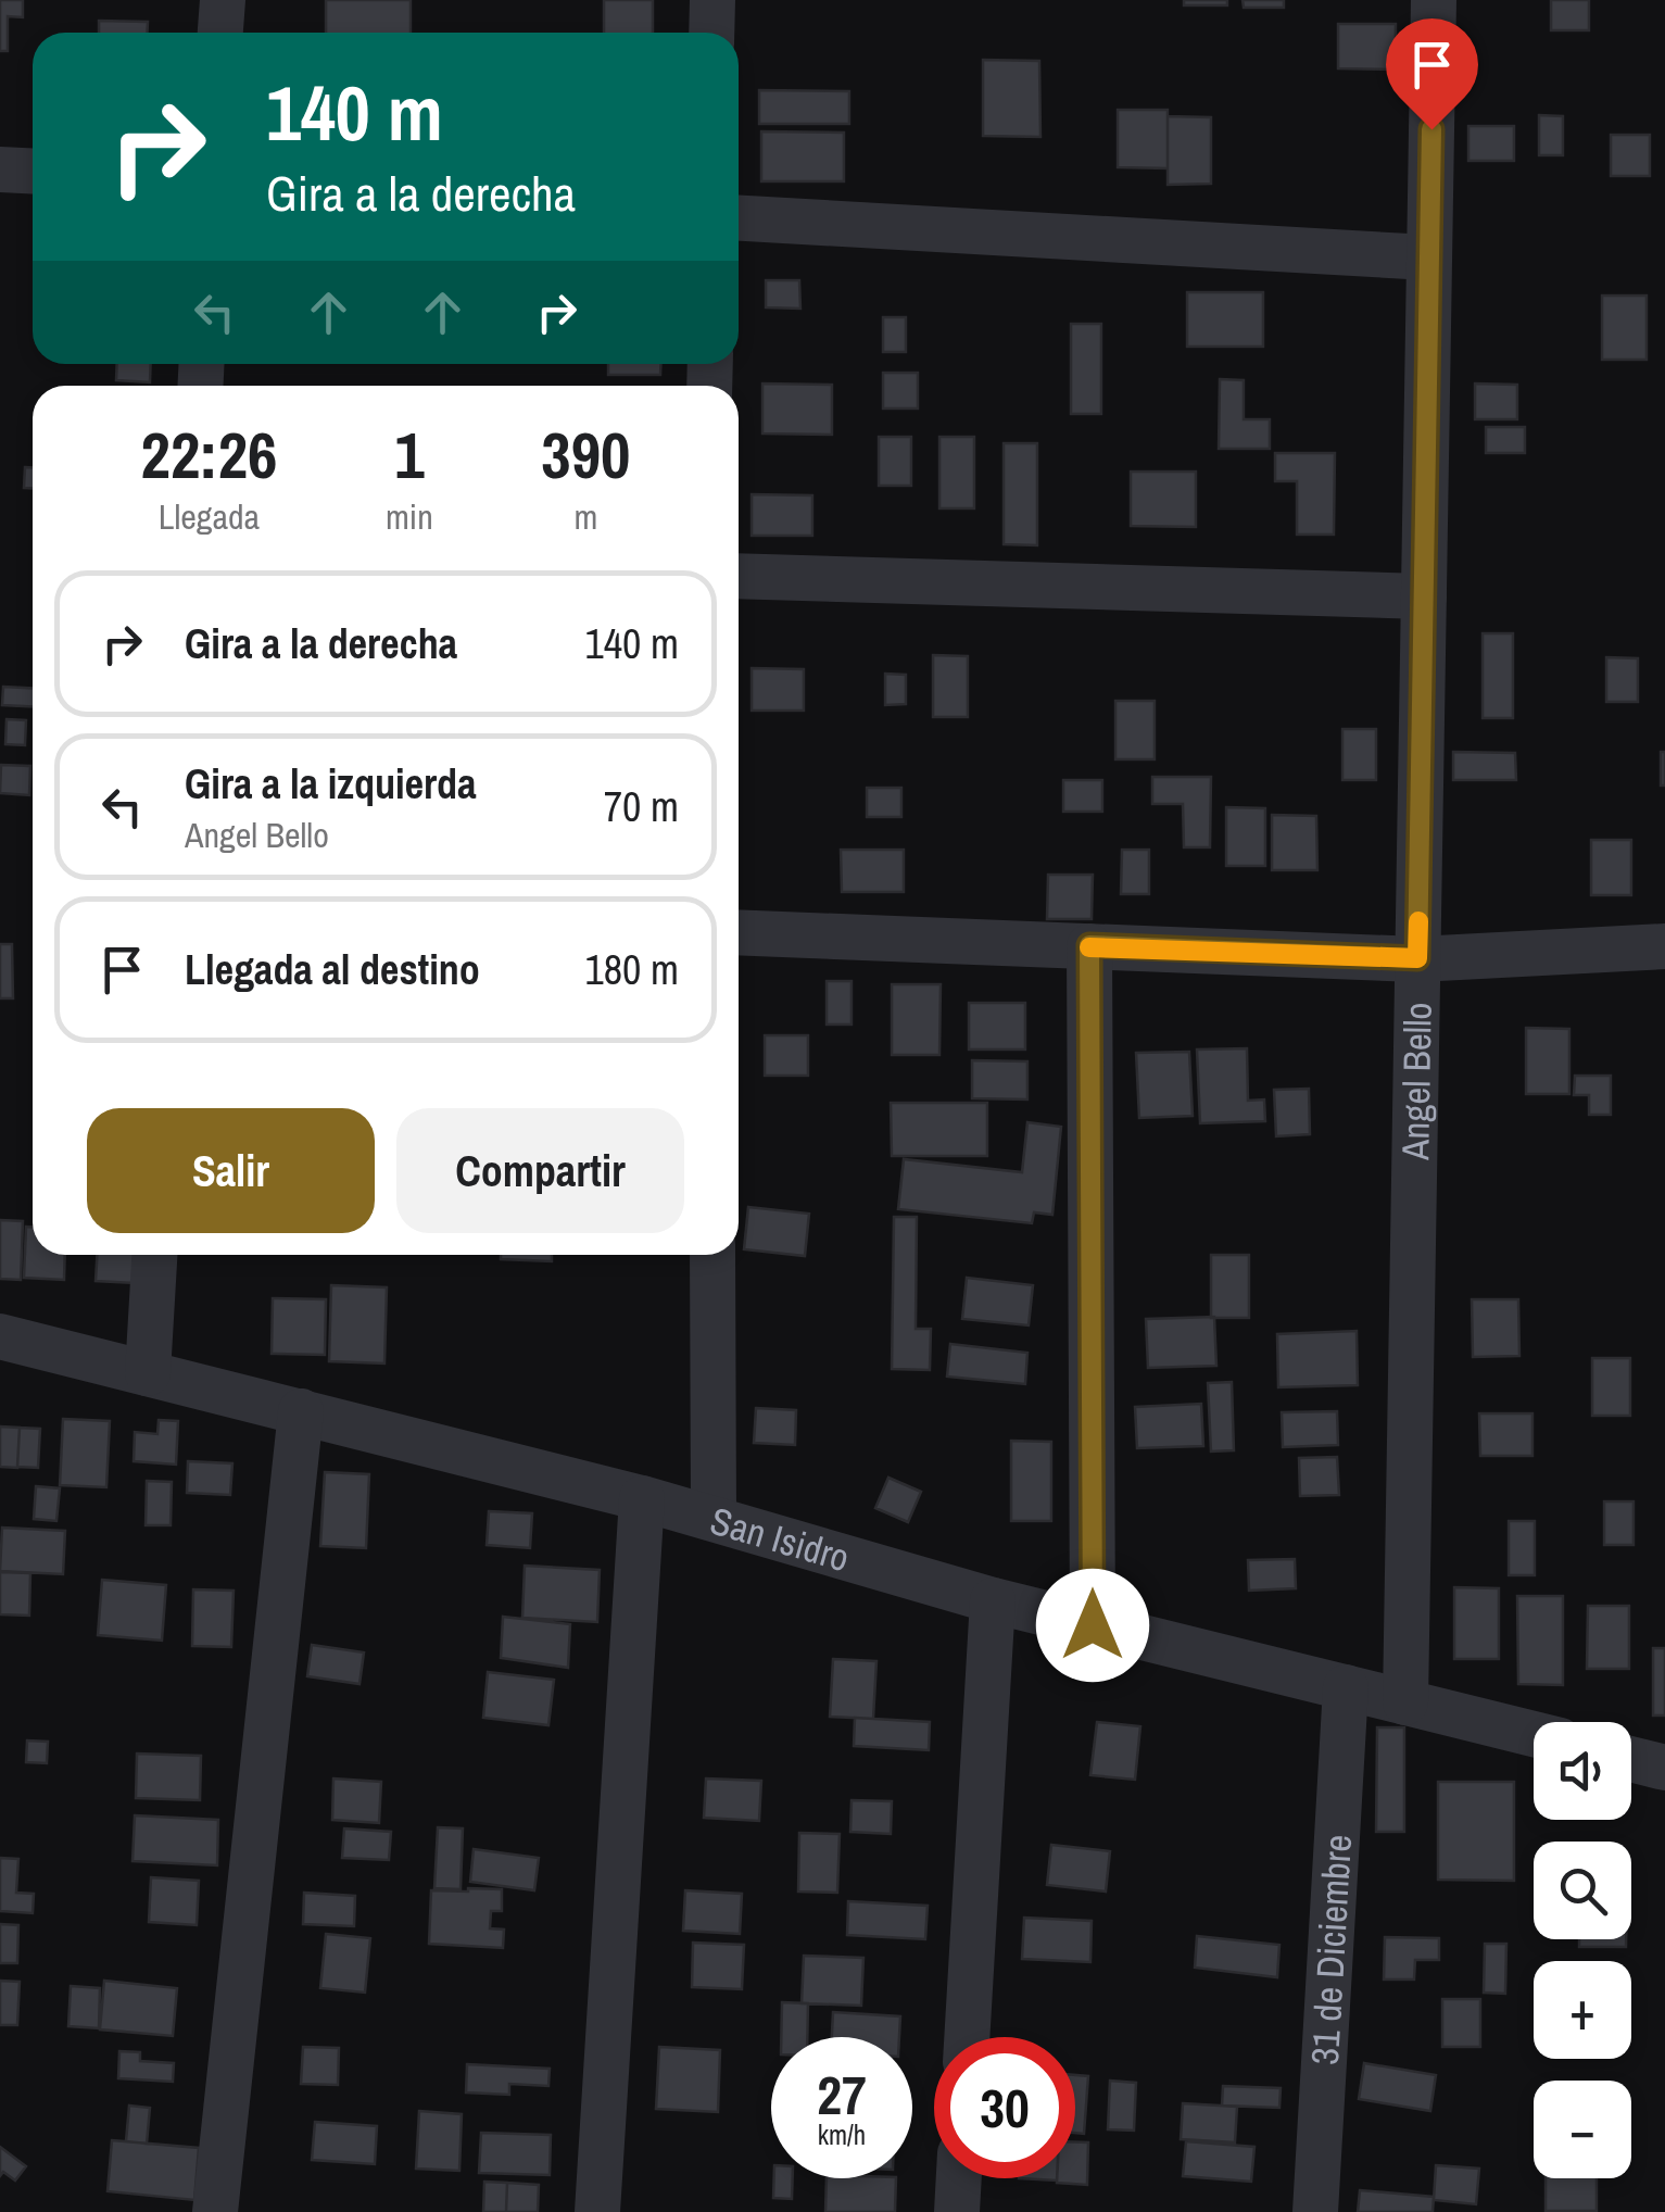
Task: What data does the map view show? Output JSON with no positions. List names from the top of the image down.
{
  "streets": {
    "street": ["Angel Bello", "San Isidro", "31 de Diciembre"]
  },
  "crossings": [
    ["Angel Bello", "San Isidro"],
    ["San Isidro", "31 de Diciembre"]
  ],
  "page": {
    "turn": ["140 m", "Gira a la derecha"],
    "eta": [
      "22:26",
      "Llegada",
      "1",
      "min",
      "390",
      "m"
    ],
    "list": [
      {
        "name": "Gira a la derecha",
        "value": "140 m"
      },
      {
        "name": "Gira a la izquierda",
        "note": "Angel Bello",
        "value": "70 m"
      },
      {
        "name": "Llegada al destino",
        "value": "180 m"
      }
    ],
    "buttons": ["Salir", "Compartir"],
    "map_buttons": ["+", "−"],
    "speed": "27 km/h",
    "limit": "30"
  }
}
